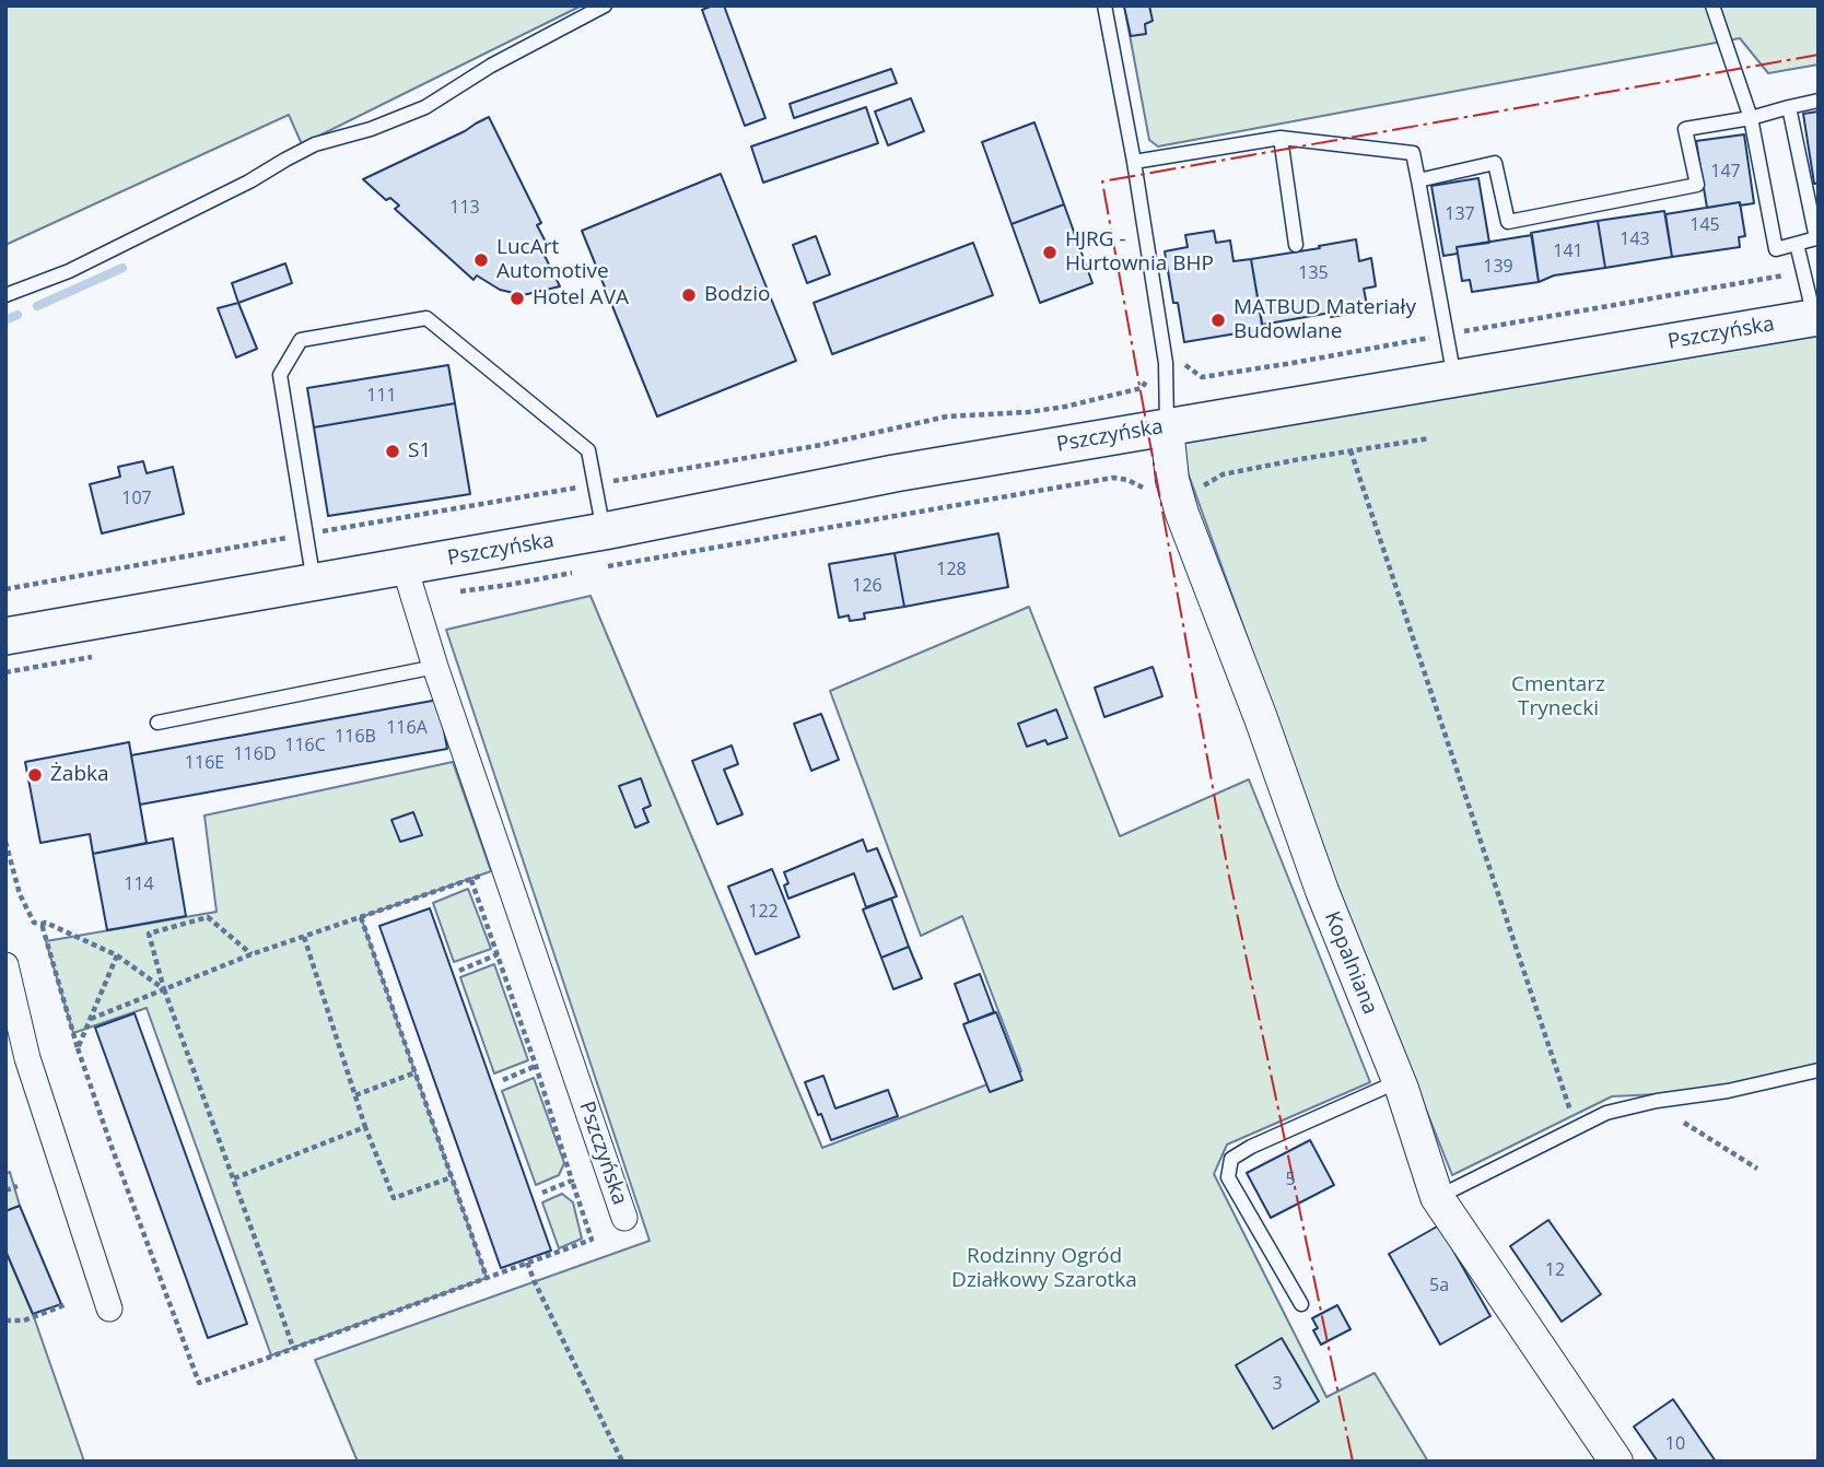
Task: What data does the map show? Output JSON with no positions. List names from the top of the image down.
{
  "streets": {
    "main road": ["Pszczyńska"],
    "street": ["Kopalniana"]
  },
  "crossings": [
    ["Pszczyńska", "Kopalniana"]
  ],
  "parks": ["Cmentarz Trynecki", "Rodzinny Ogród Działkowy Szarotka"],
  "places": [
    "HJRG - Hurtownia BHP",
    "LucArt Automotive",
    "Bodzio",
    "Hotel AVA",
    "MATBUD Materiały Budowlane",
    "S1",
    "Żabka"
  ],
  "house_numbers": [
    "147",
    "113",
    "137",
    "145",
    "143",
    "141",
    "139",
    "135",
    "111",
    "107",
    "128",
    "126",
    "116A",
    "116B",
    "116C",
    "116D",
    "116E",
    "114",
    "122",
    "5",
    "12",
    "5a",
    "3",
    "10"
  ]
}
